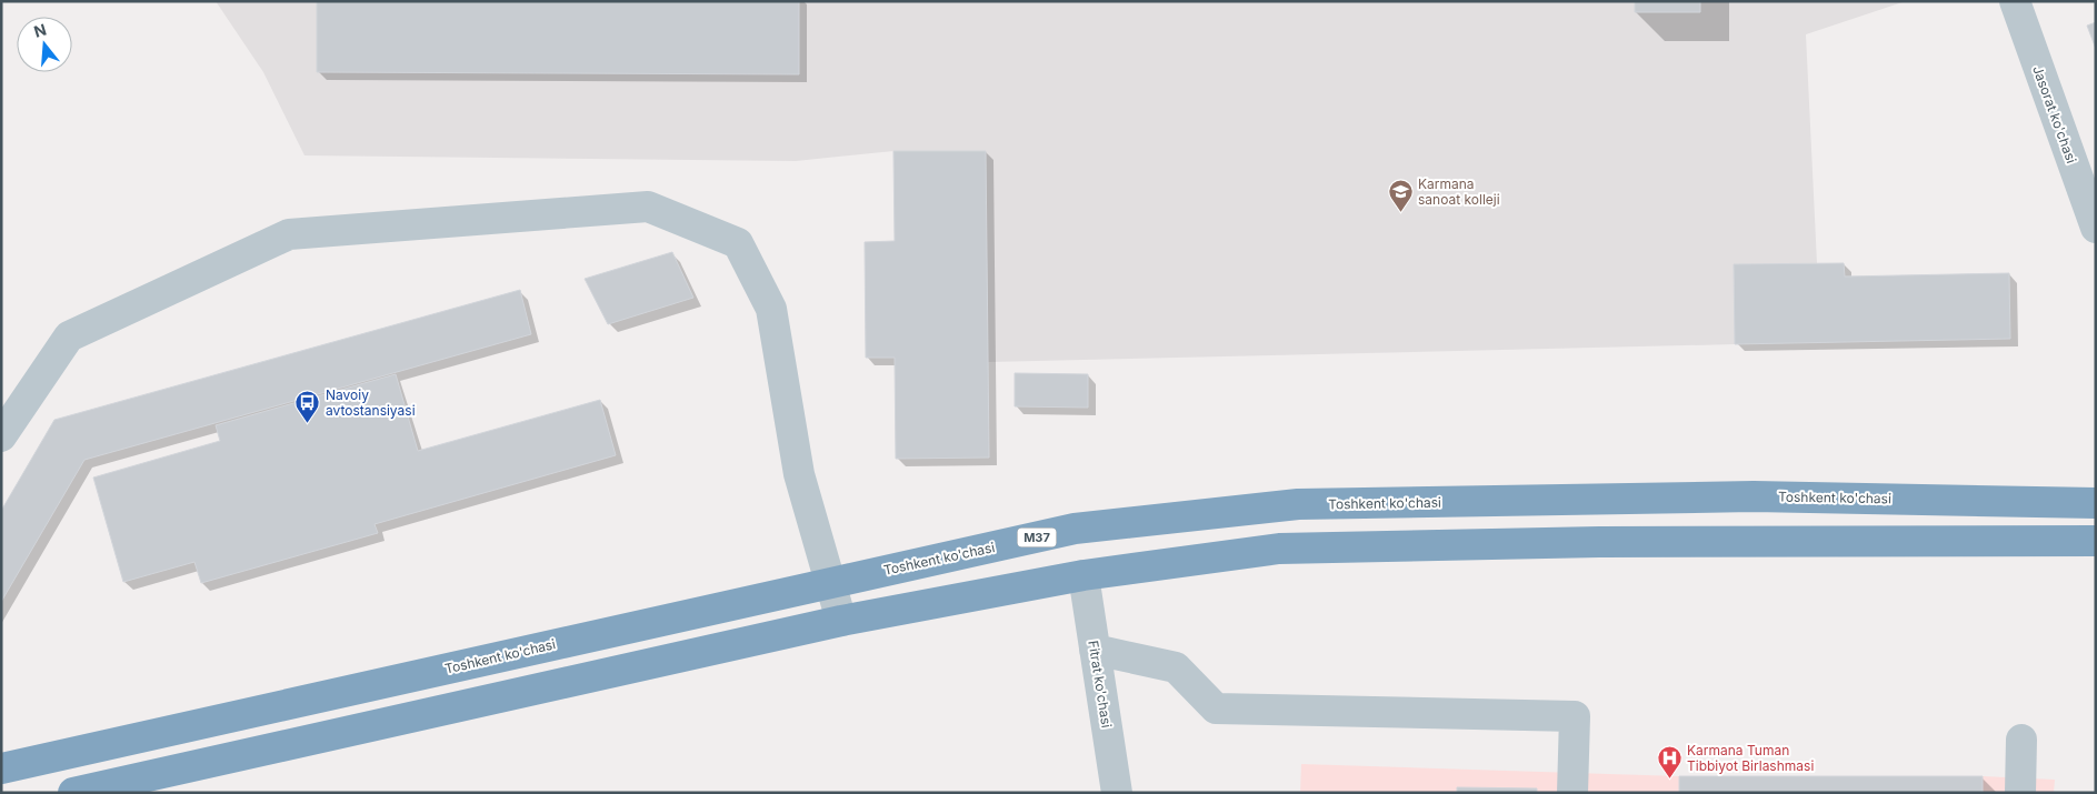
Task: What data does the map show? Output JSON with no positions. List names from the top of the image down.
{
  "streets": {
    "highway": ["Toshkent ko'chasi", "M37"],
    "street": ["Jasorat ko'chasi", "Fitrat ko'chasi"]
  },
  "places": {
    "school or university": ["Karmana sanoat kolleji"],
    "bus stop": ["Navoiy avtostansiyasi"],
    "hospital": ["Karmana Tuman Tibbiyot Birlashmasi"]
  },
  "north": "top"
}
